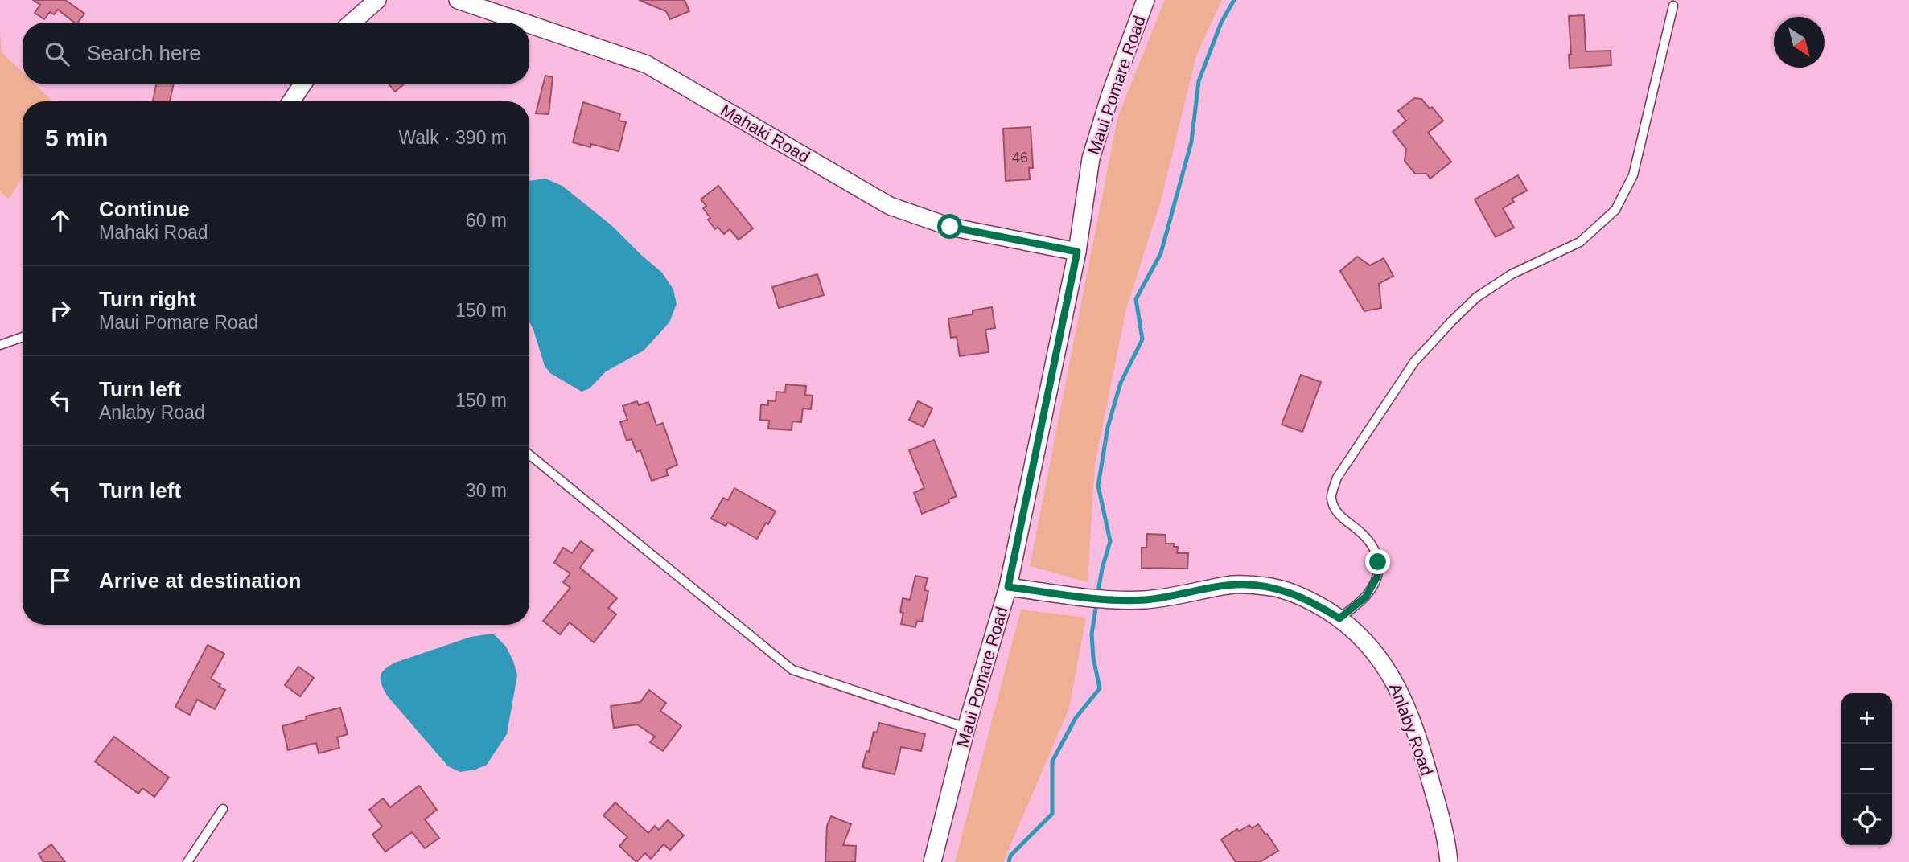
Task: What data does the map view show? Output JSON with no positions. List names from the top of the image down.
{
  "streets": {
    "street": ["Maui Pomare Road", "Mahaki Road", "Anlaby Road"]
  },
  "crossings": [
    ["Maui Pomare Road", "Mahaki Road"],
    ["Maui Pomare Road", "Anlaby Road"]
  ],
  "house_numbers": ["46"],
  "north": "bottom right",
  "page": {
    "search": "Search here",
    "heading": ["5 min", "Walk · 390 m"],
    "list": [
      ["Continue", "Mahaki Road", "60 m"],
      ["Turn right", "Maui Pomare Road", "150 m"],
      ["Turn left", "Anlaby Road", "150 m"],
      ["Turn left", "30 m"],
      "Arrive at destination"
    ],
    "map_buttons": ["+", "−"]
  }
}
